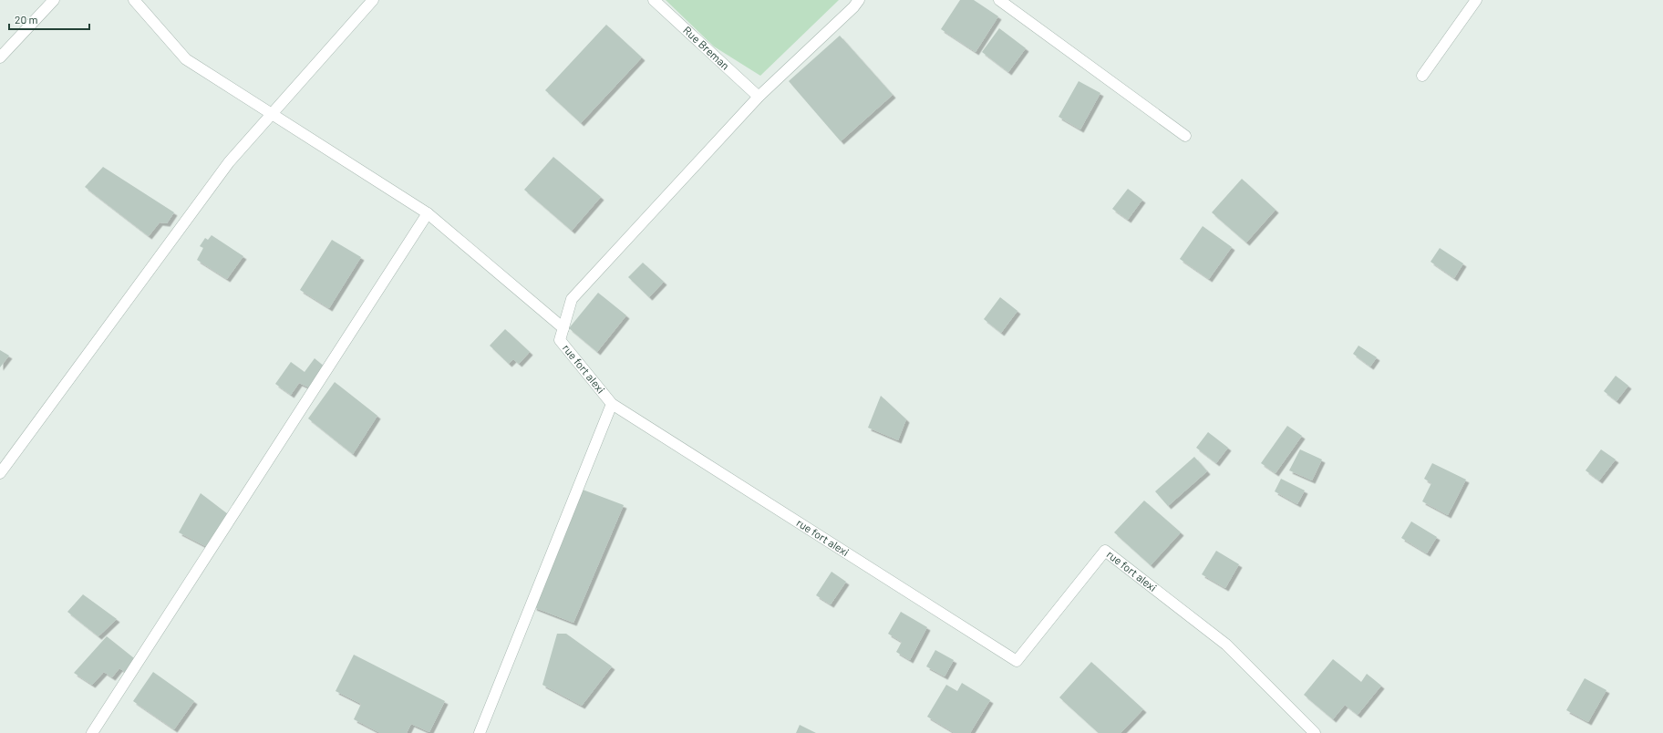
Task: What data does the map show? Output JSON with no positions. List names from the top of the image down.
{
  "streets": {
    "street": ["Rue Breman", "rue fort alexi"]
  },
  "crossings": [
    ["Rue Breman", "rue fort alexi"]
  ],
  "scale_bar": "20 m"
}
